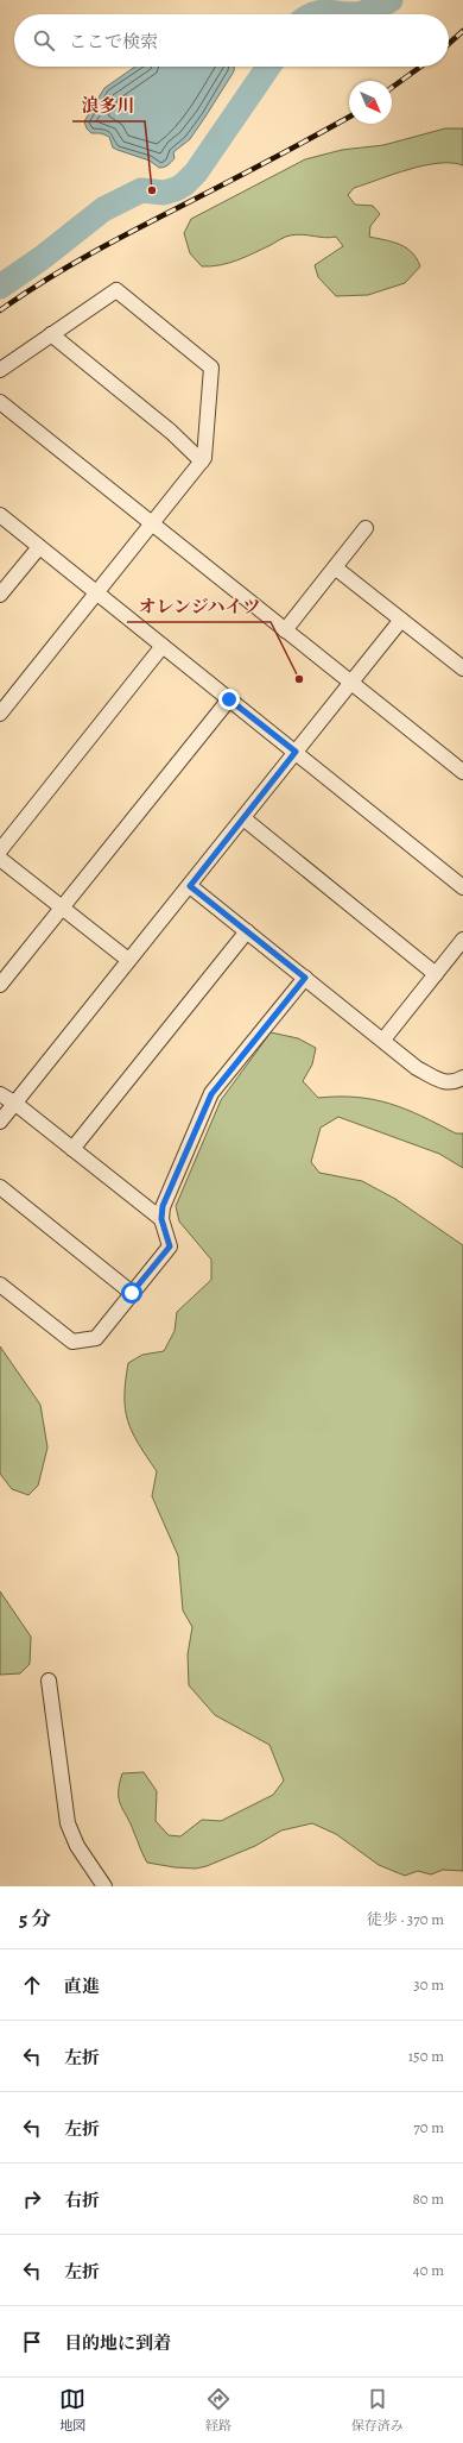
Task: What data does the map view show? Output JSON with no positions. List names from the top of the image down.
{
  "places": ["浪多川", "オレンジハイツ"],
  "north": "bottom right",
  "page": {
    "search": "ここで検索",
    "heading": ["5 分", "徒歩 · 370 m"],
    "list": [
      ["直進", "30 m"],
      ["左折", "150 m"],
      ["左折", "70 m"],
      ["右折", "80 m"],
      ["左折", "40 m"],
      "目的地に到着"
    ],
    "nav": ["地図", "経路", "保存済み"]
  }
}
